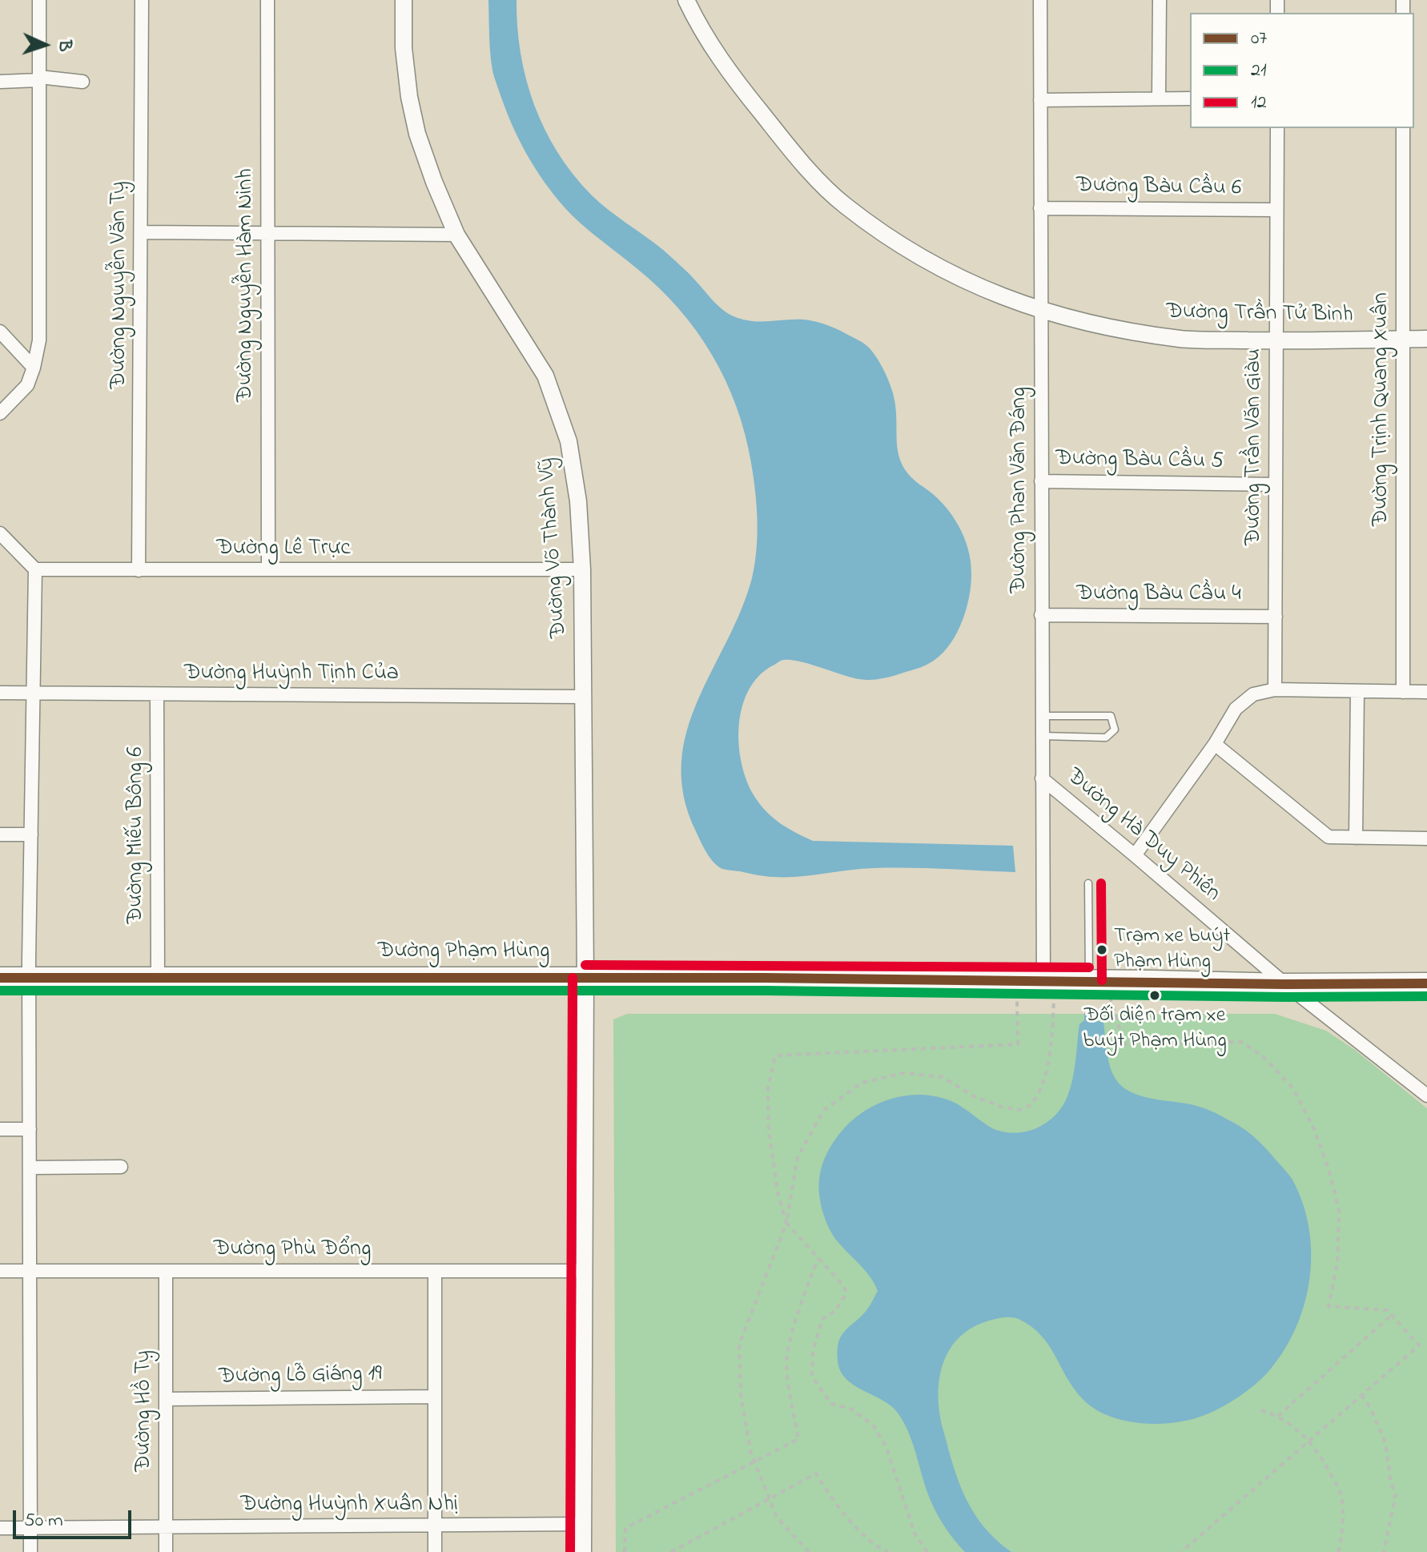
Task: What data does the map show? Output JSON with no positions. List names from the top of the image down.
{
  "streets": {
    "main road": ["Đường Phạm Hùng"],
    "street": [
      "Đường Bàu Cầu 6",
      "Đường Nguyễn Văn Tỵ",
      "Đường Nguyễn Hàm Ninh",
      "Đường Trần Tử Bình",
      "Đường Trịnh Quang Xuân",
      "Đường Trần Văn Giàu",
      "Đường Bàu Cầu 5",
      "Đường Phan Văn Đáng",
      "Đường Võ Thành Vỹ",
      "Đường Lê Trực",
      "Đường Bàu Cầu 4",
      "Đường Huỳnh Tịnh Của",
      "Đường Miếu Bông 6",
      "Đường Hà Duy Phiên",
      "Đường Phù Đổng",
      "Đường Lỗ Giáng 19",
      "Đường Hồ Tỵ",
      "Đường Huỳnh Xuân Nhị"
    ]
  },
  "crossings": [
    ["Đường Bàu Cầu 6", "Đường Trần Văn Giàu"],
    ["Đường Bàu Cầu 6", "Đường Phan Văn Đáng"],
    ["Đường Nguyễn Văn Tỵ", "Đường Lê Trực"],
    ["Đường Nguyễn Hàm Ninh", "Đường Lê Trực"],
    ["Đường Trần Tử Bình", "Đường Trịnh Quang Xuân"],
    ["Đường Trần Tử Bình", "Đường Trần Văn Giàu"],
    ["Đường Trần Tử Bình", "Đường Phan Văn Đáng"],
    ["Đường Trần Văn Giàu", "Đường Bàu Cầu 5"],
    ["Đường Trần Văn Giàu", "Đường Bàu Cầu 4"],
    ["Đường Bàu Cầu 5", "Đường Phan Văn Đáng"],
    ["Đường Phan Văn Đáng", "Đường Bàu Cầu 4"],
    ["Đường Phan Văn Đáng", "Đường Hà Duy Phiên"],
    ["Đường Phan Văn Đáng", "Đường Phạm Hùng"],
    ["Đường Võ Thành Vỹ", "Đường Lê Trực"],
    ["Đường Võ Thành Vỹ", "Đường Huỳnh Tịnh Của"],
    ["Đường Võ Thành Vỹ", "Đường Phạm Hùng"],
    ["Đường Võ Thành Vỹ", "Đường Phù Đổng"],
    ["Đường Võ Thành Vỹ", "Đường Huỳnh Xuân Nhị"],
    ["Đường Huỳnh Tịnh Của", "Đường Miếu Bông 6"],
    ["Đường Miếu Bông 6", "Đường Phạm Hùng"],
    ["Đường Hà Duy Phiên", "Đường Phạm Hùng"],
    ["Đường Phù Đổng", "Đường Hồ Tỵ"],
    ["Đường Lỗ Giáng 19", "Đường Hồ Tỵ"],
    ["Đường Hồ Tỵ", "Đường Huỳnh Xuân Nhị"]
  ],
  "places": ["Trạm xe buýt Phạm Hùng", "Đối diện trạm xe buýt Phạm Hùng"],
  "lines": ["transit line 12", "transit line 07", "transit line 21"],
  "legend": ["07", "21", "12"],
  "scale_bar": "50 m",
  "north": "right"
}
